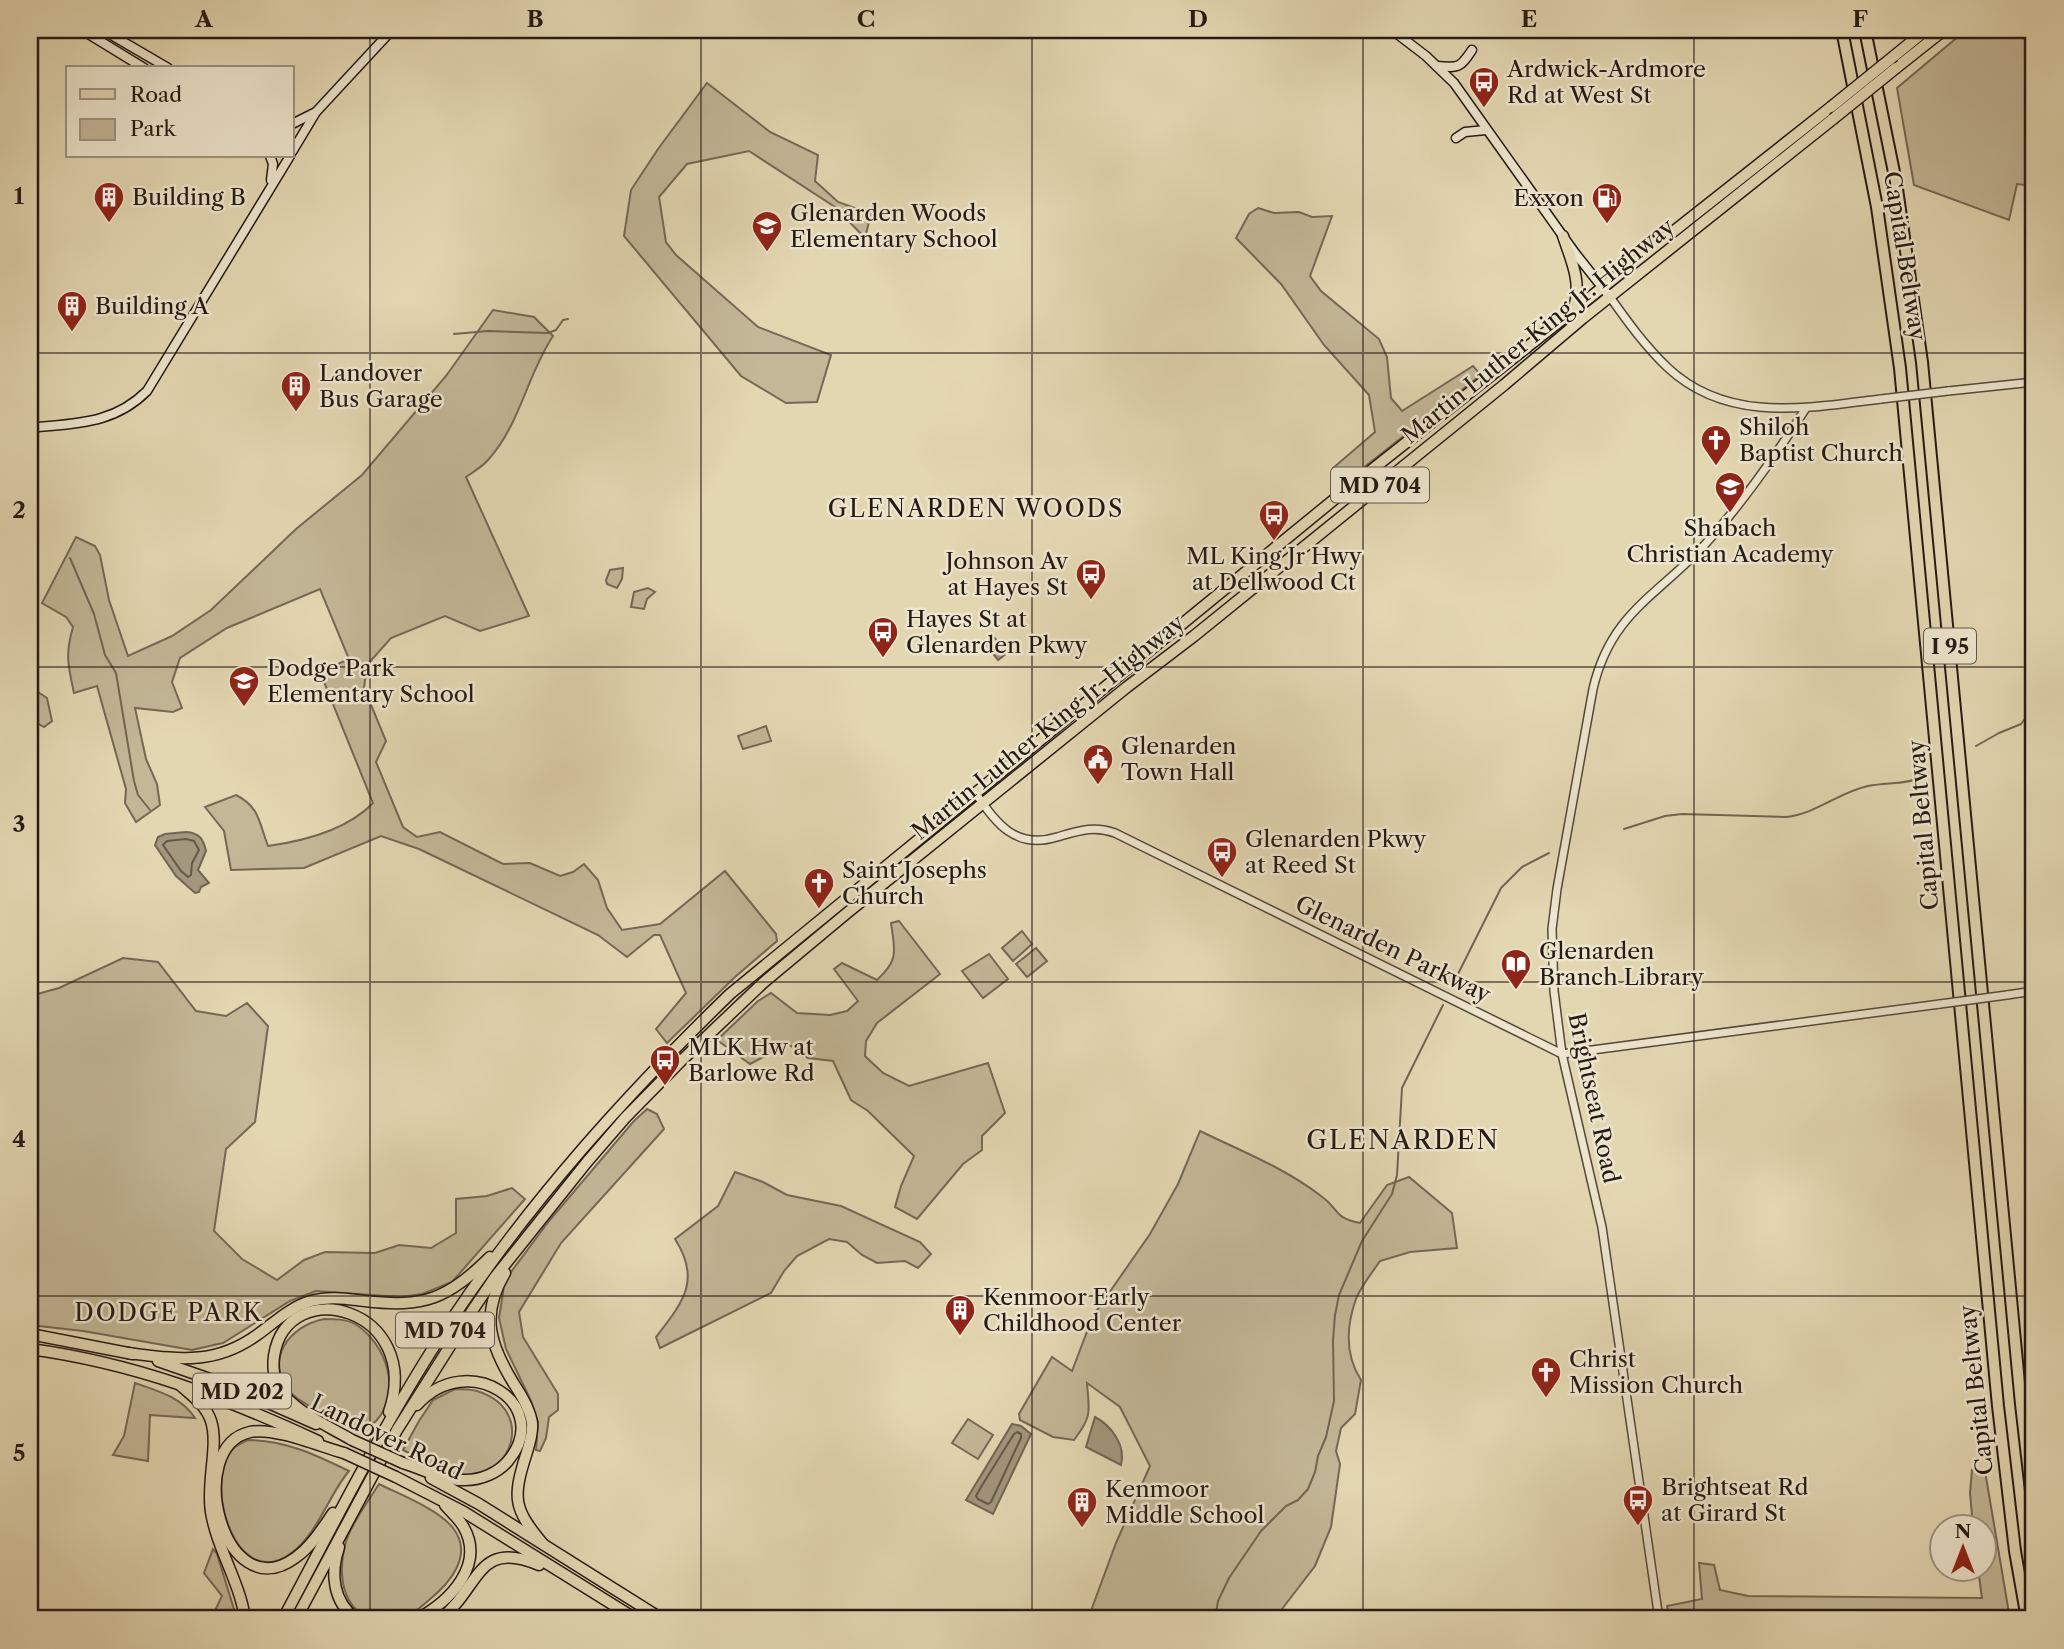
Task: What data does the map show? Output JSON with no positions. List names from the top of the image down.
{
  "streets": {
    "highway": ["Capital Beltway", "I 95"],
    "main road": [
      "Martin Luther King Jr. Highway",
      "MD 704",
      "MD 202",
      "Landover Road"
    ],
    "street": ["Glenarden Parkway", "Brightseat Road"]
  },
  "crossings": [
    ["Martin Luther King Jr. Highway", "Glenarden Parkway"],
    ["Glenarden Parkway", "Brightseat Road"]
  ],
  "districts": ["GLENARDEN WOODS", "GLENARDEN", "DODGE PARK"],
  "places": {
    "bus stop": [
      "Ardwick-Ardmore Rd at West St",
      "ML King Jr Hwy at Dellwood Ct",
      "Johnson Av at Hayes St",
      "Hayes St at Glenarden Pkwy",
      "Glenarden Pkwy at Reed St",
      "MLK Hw at Barlowe Rd",
      "Brightseat Rd at Girard St"
    ],
    "building": [
      "Building B",
      "Building A",
      "Landover Bus Garage",
      "Kenmoor Early Childhood Center",
      "Kenmoor Middle School"
    ],
    "fuel station": ["Exxon"],
    "school or university": ["Glenarden Woods Elementary School", "Shabach Christian Academy", "Dodge Park Elementary School"],
    "church": ["Shiloh Baptist Church", "Saint Josephs Church", "Christ Mission Church"],
    "public building": ["Glenarden Town Hall"],
    "library": ["Glenarden Branch Library"]
  },
  "legend": ["Road", "Park"],
  "north": "top",
  "grid": {
    "columns": [
      "A",
      "B",
      "C",
      "D",
      "E",
      "F"
    ],
    "rows": [
      "1",
      "2",
      "3",
      "4",
      "5"
    ]
  }
}
